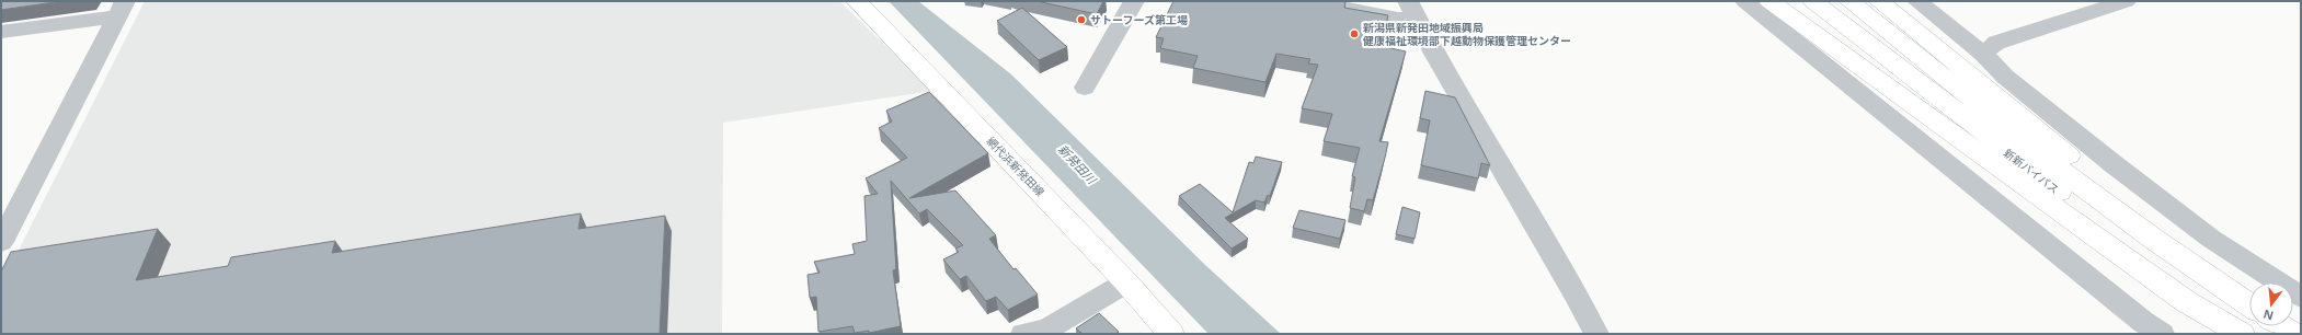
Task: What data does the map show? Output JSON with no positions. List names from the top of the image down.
{
  "streets": {
    "main road": ["網代浜新発田線", "新新バイパス"]
  },
  "water": ["新発田川"],
  "places": ["サトーフーズ第工場", "新潟県新発田地域振興局 健康福祉環境部下越動物保護管理センター"],
  "north": "bottom"
}
